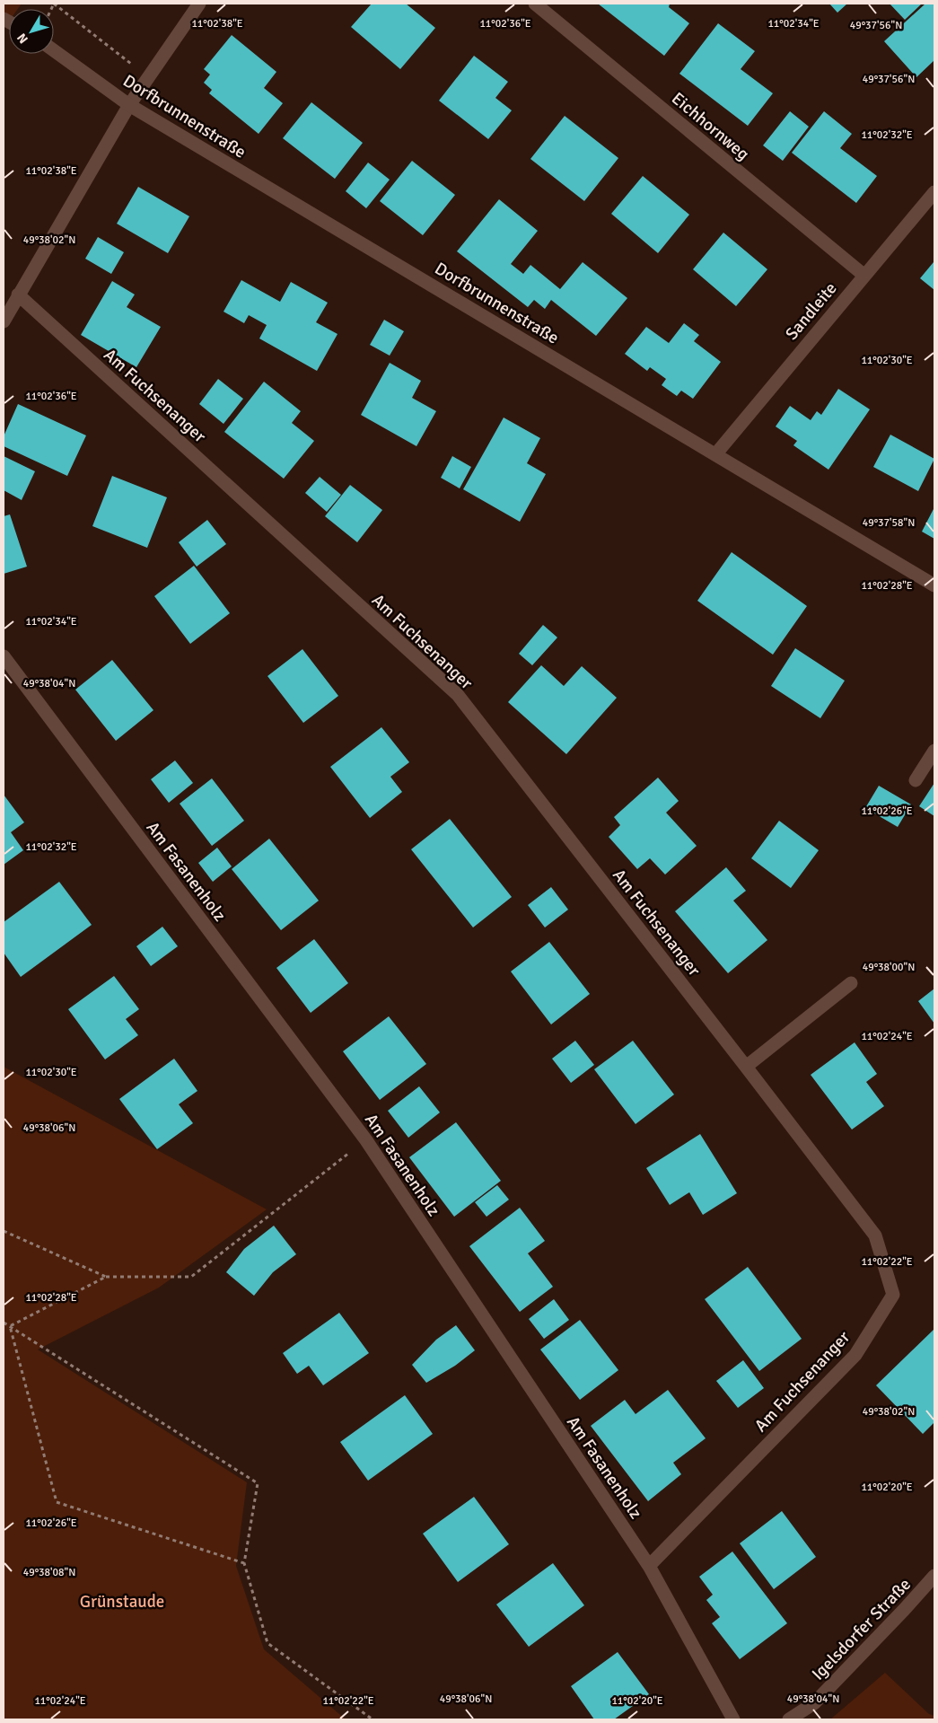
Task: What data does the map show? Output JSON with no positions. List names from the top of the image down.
{
  "streets": {
    "street": [
      "Dorfbrunnenstraße",
      "Eichhornweg",
      "Sandleite",
      "Am Fuchsenanger",
      "Am Fasanenholz",
      "Igelsdorfer Straße"
    ]
  },
  "crossings": [
    ["Dorfbrunnenstraße", "Sandleite"],
    ["Eichhornweg", "Sandleite"],
    ["Am Fuchsenanger", "Am Fasanenholz"]
  ],
  "parks": ["Grünstaude"],
  "north": "bottom left",
  "coordinates": [
    "11°02'38\"E",
    "11°02'36\"E",
    "11°02'34\"E",
    "49°37'56\"N",
    "11°02'32\"E",
    "49°38'02\"N",
    "11°02'30\"E",
    "49°37'58\"N",
    "11°02'28\"E",
    "49°38'04\"N",
    "11°02'26\"E",
    "49°38'00\"N",
    "11°02'24\"E",
    "49°38'06\"N",
    "11°02'22\"E",
    "11°02'20\"E",
    "49°38'08\"N"
  ]
}
